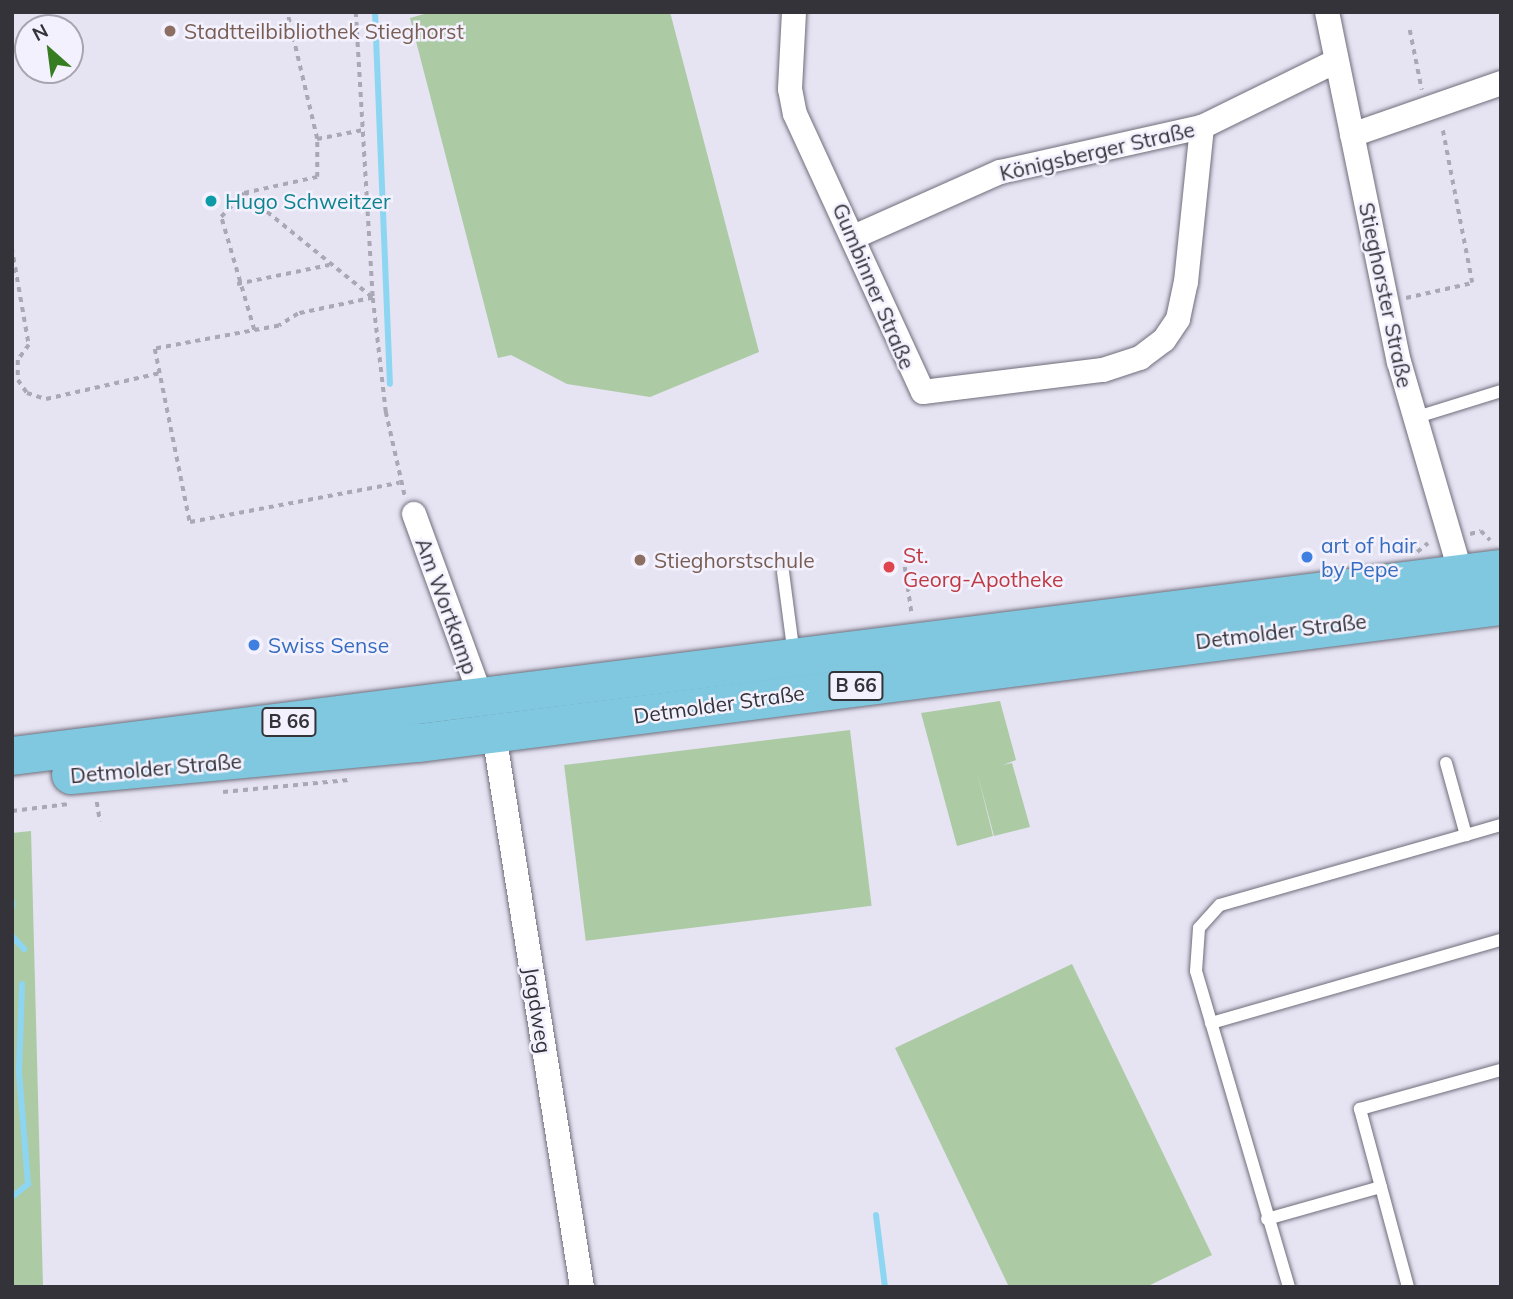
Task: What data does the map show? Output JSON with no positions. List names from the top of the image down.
{
  "streets": {
    "main road": ["Detmolder Straße", "B 66"],
    "street": [
      "Königsberger Straße",
      "Gumbinner Straße",
      "Stieghorster Straße",
      "Am Wortkamp",
      "Jagdweg"
    ]
  },
  "crossings": [
    ["Königsberger Straße", "Gumbinner Straße"],
    ["Königsberger Straße", "Stieghorster Straße"],
    ["Stieghorster Straße", "Detmolder Straße"],
    ["Am Wortkamp", "Detmolder Straße"],
    ["Detmolder Straße", "Jagdweg"]
  ],
  "places": [
    "Stadtteilbibliothek Stieghorst",
    "Hugo Schweitzer",
    "art of hair by Pepe",
    "Stieghorstschule",
    "St. Georg-Apotheke",
    "Swiss Sense"
  ],
  "north": "top left"
}
